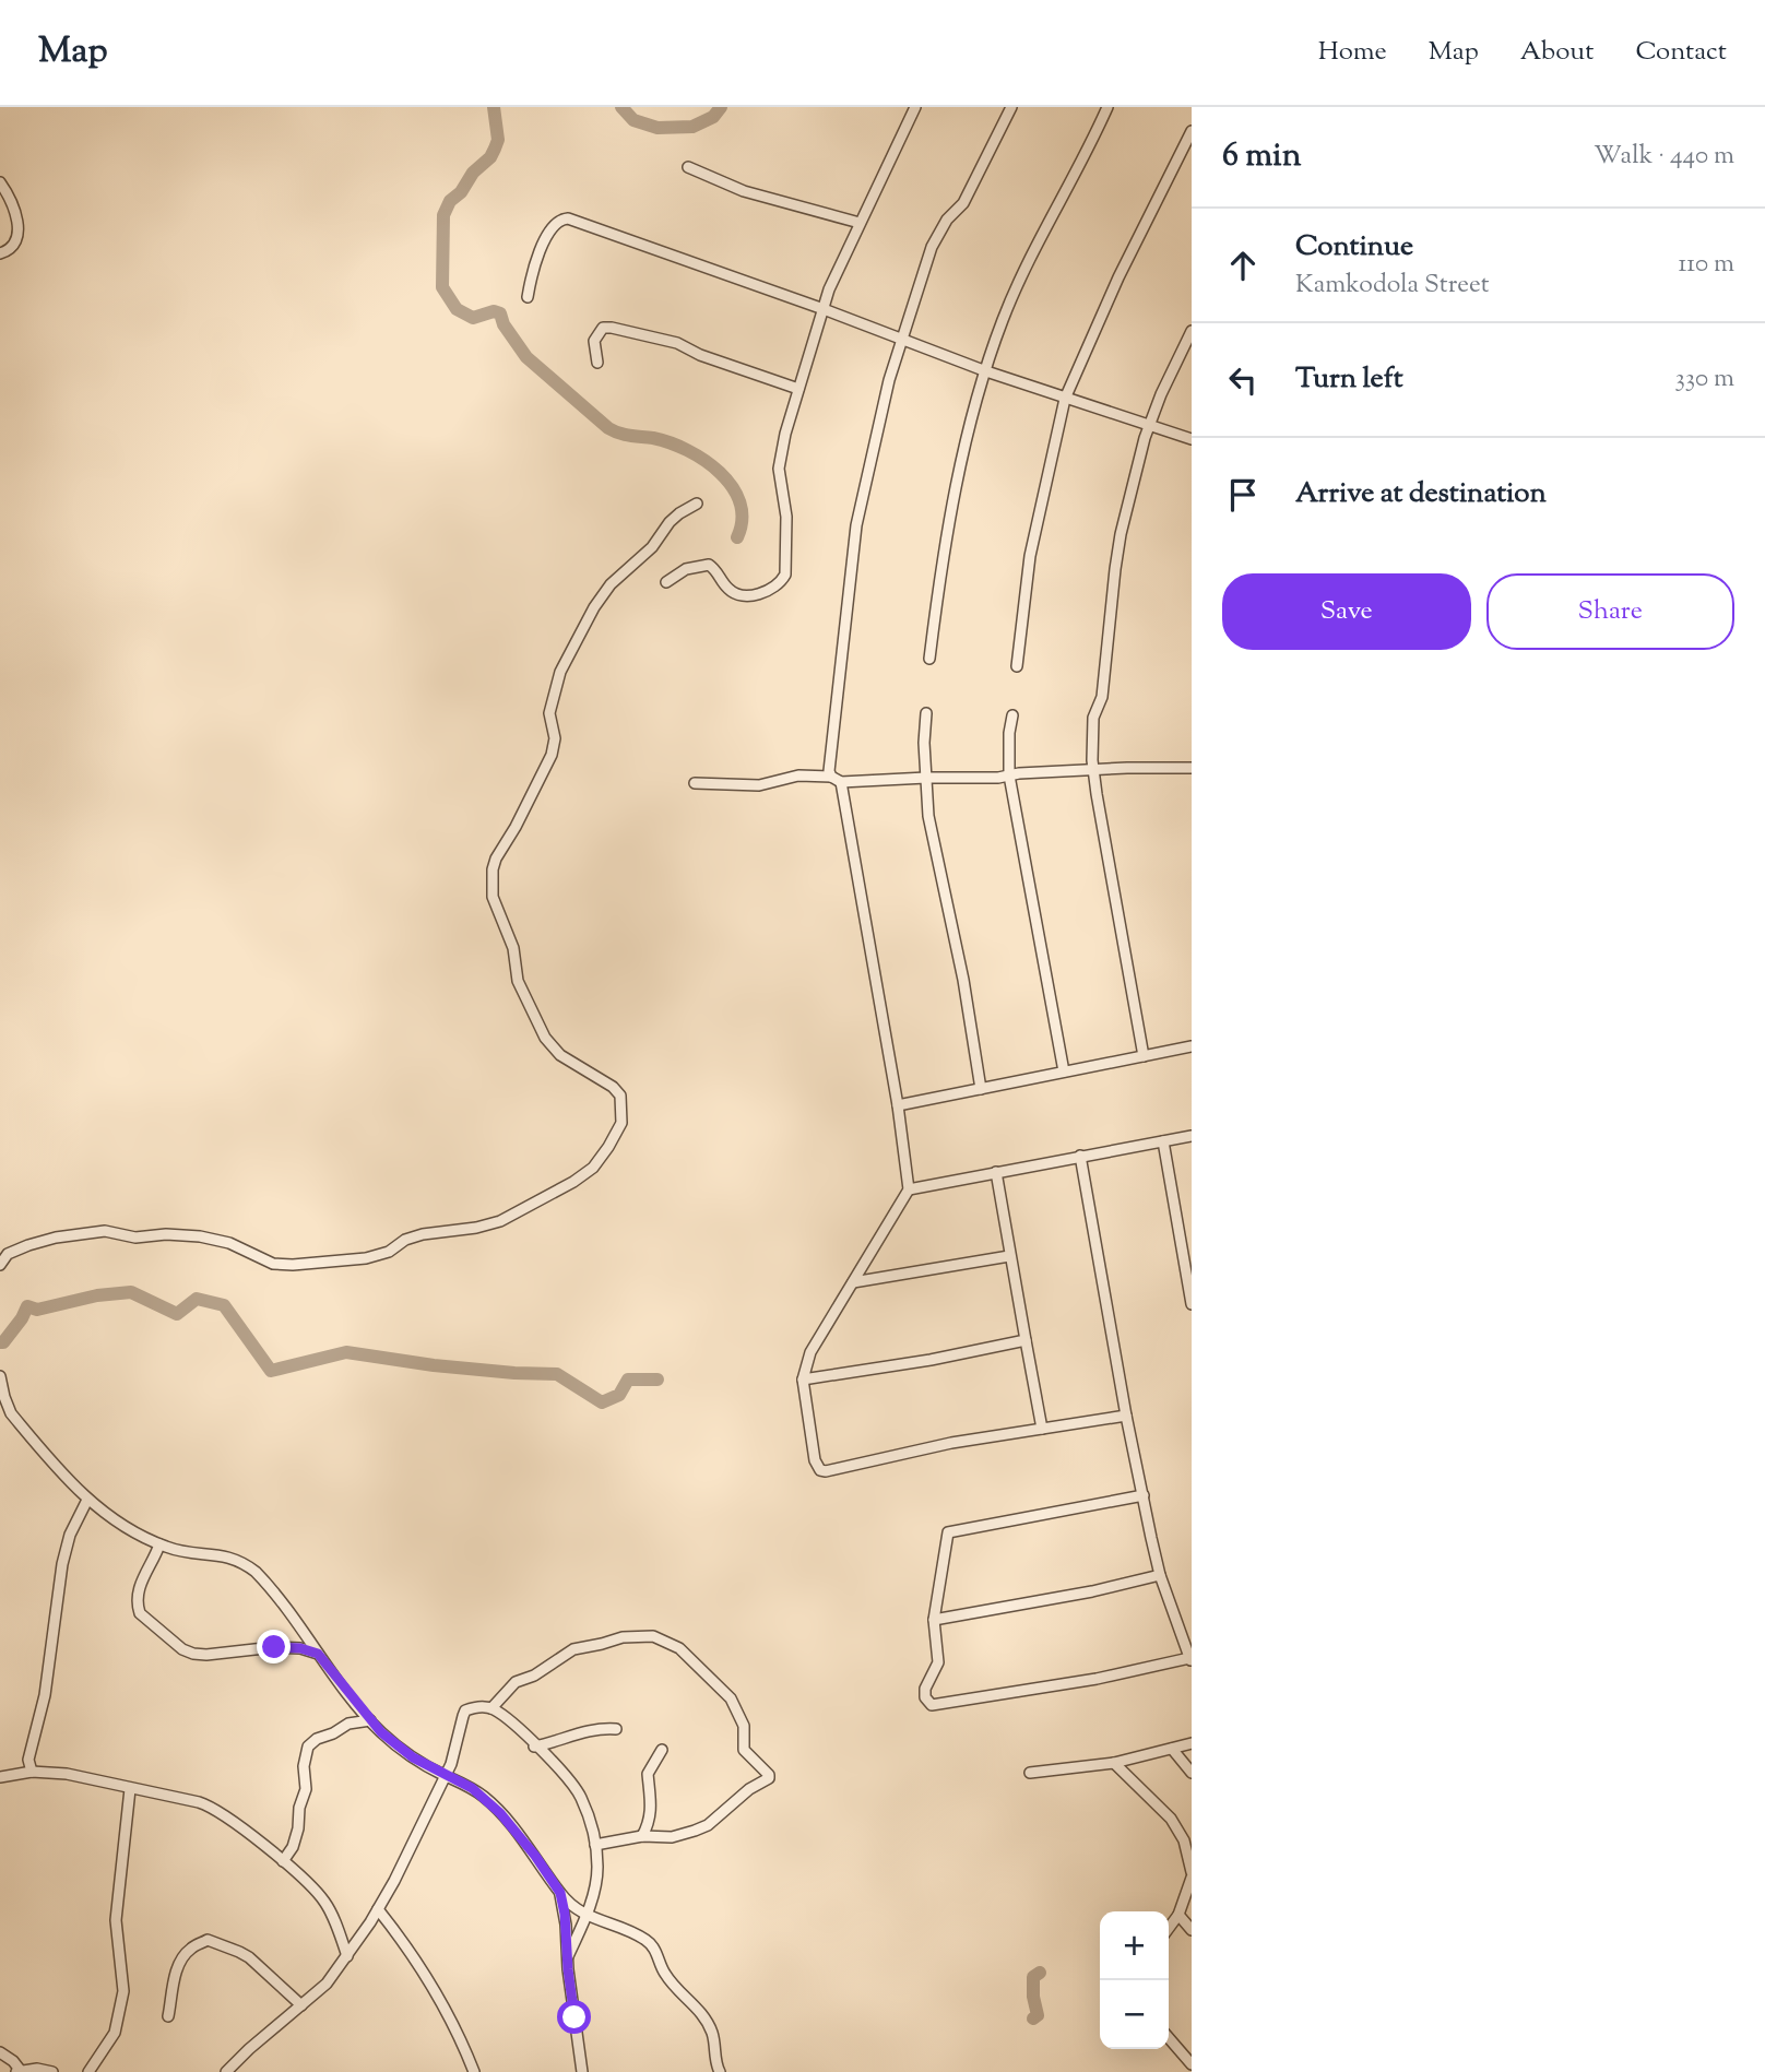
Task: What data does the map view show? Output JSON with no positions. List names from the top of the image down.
{
  "page": {
    "header": "Map",
    "nav": [
      "Home",
      "Map",
      "About",
      "Contact"
    ],
    "heading": ["6 min", "Walk · 440 m"],
    "list": [
      ["Continue", "Kamkodola Street", "110 m"],
      ["Turn left", "330 m"],
      "Arrive at destination"
    ],
    "buttons": ["Save", "Share"],
    "map_buttons": ["+", "−"]
  }
}
